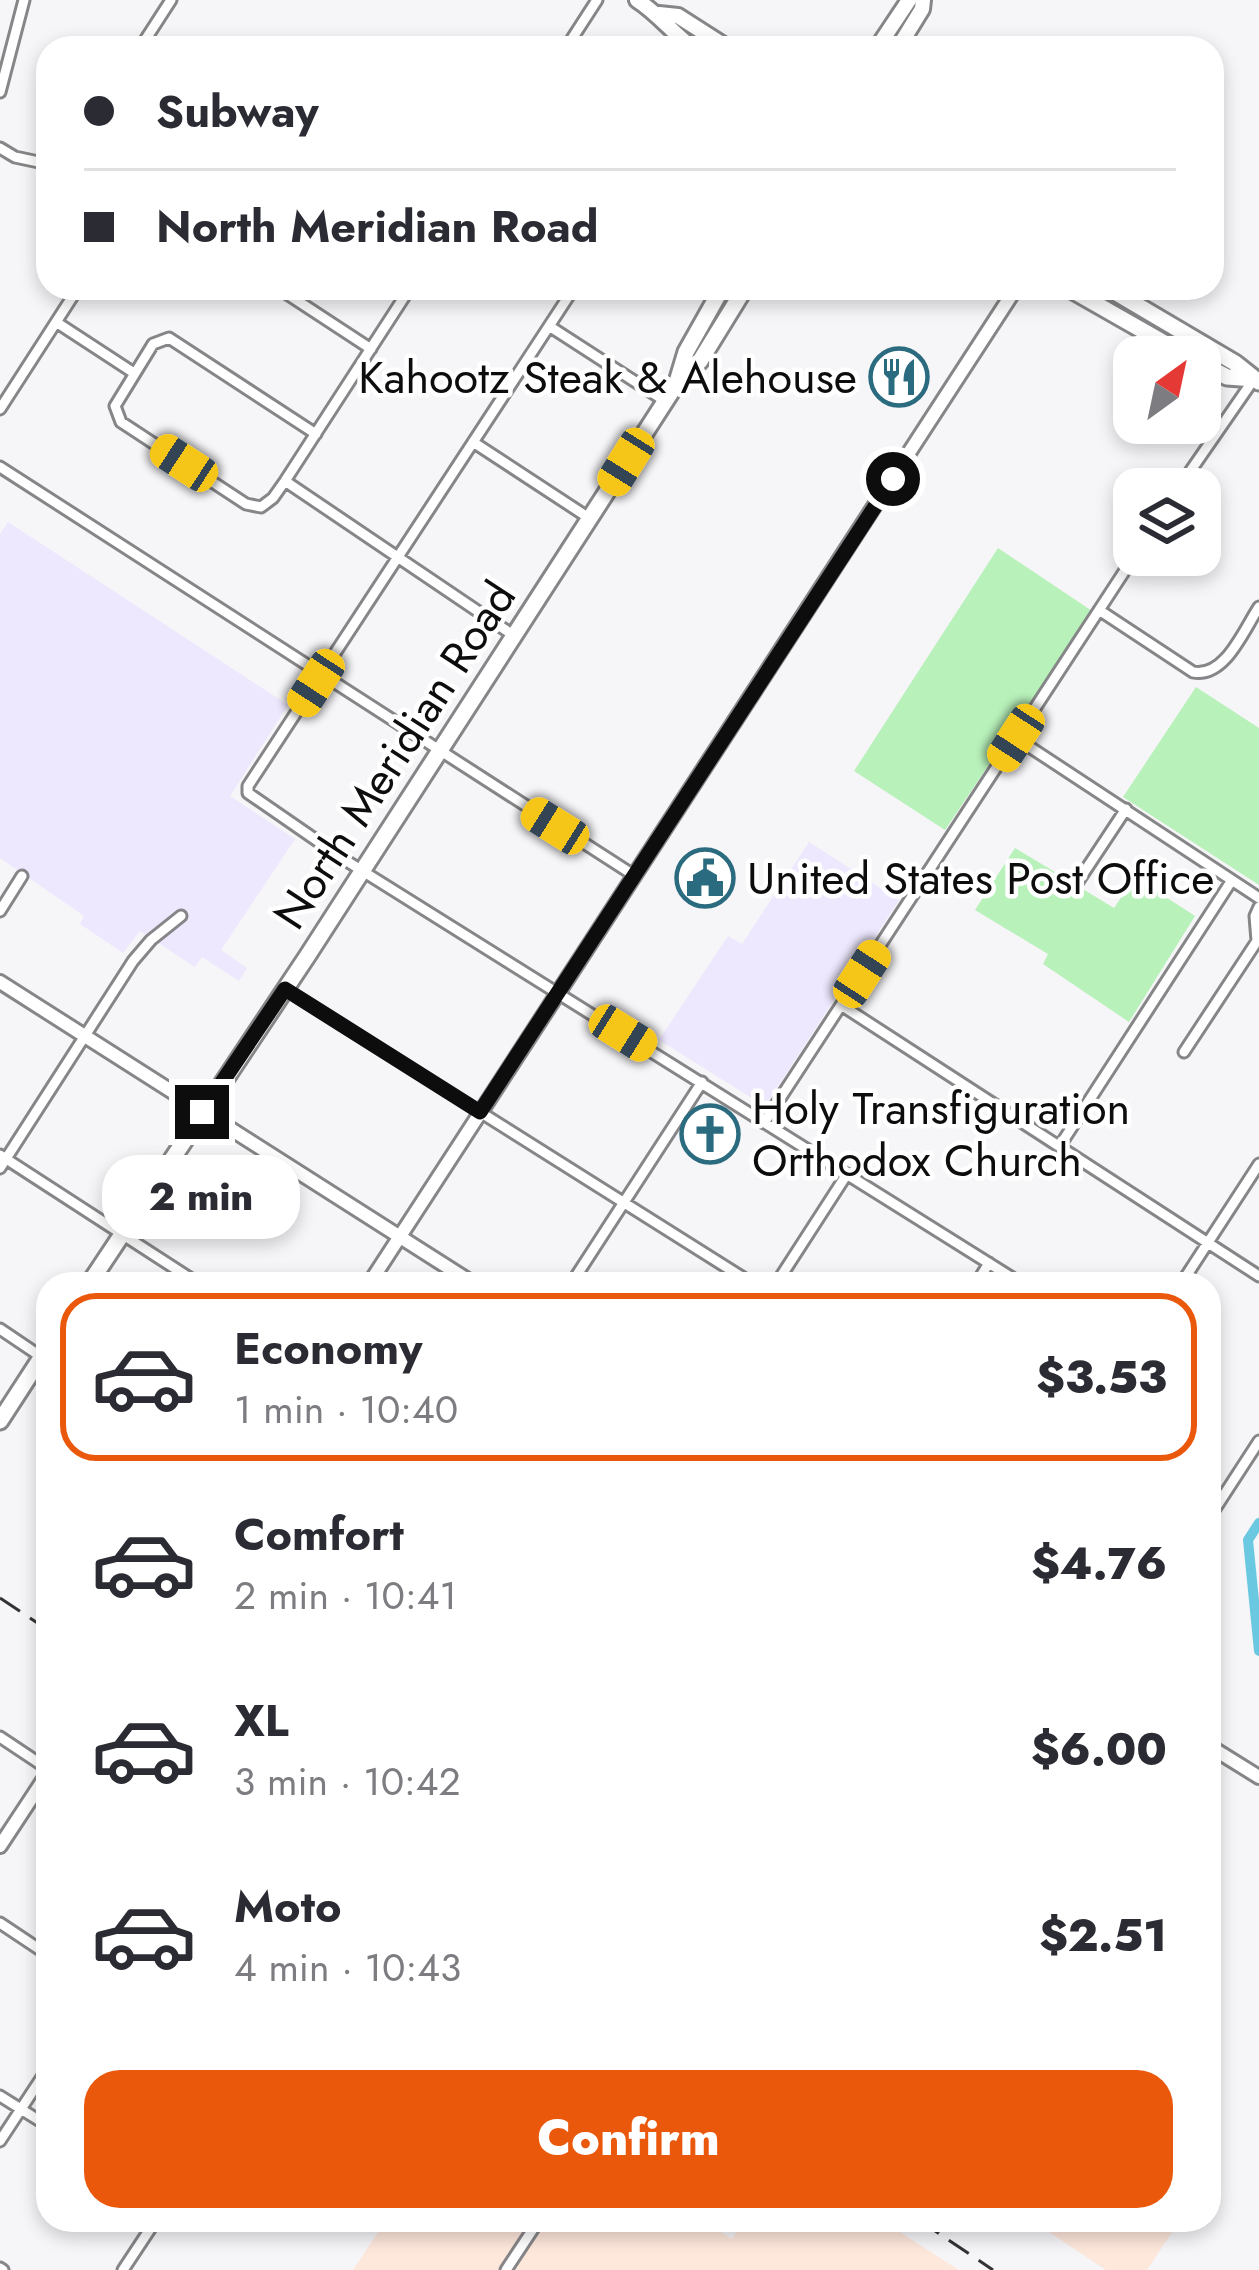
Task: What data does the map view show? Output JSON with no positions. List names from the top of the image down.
{
  "streets": {
    "main road": ["North Meridian Road"]
  },
  "places": {
    "restaurant": ["Kahootz Steak & Alehouse"],
    "public building": ["United States Post Office"],
    "church": ["Holy Transfiguration Orthodox Church"]
  },
  "north": "top right",
  "page": {
    "banner": ["Subway", "North Meridian Road"],
    "bubble": "2 min",
    "list": [
      {
        "name": "Economy",
        "note": "1 min · 10:40",
        "value": "$3.53"
      },
      {
        "name": "Comfort",
        "note": "2 min · 10:41",
        "value": "$4.76"
      },
      {
        "name": "XL",
        "note": "3 min · 10:42",
        "value": "$6.00"
      },
      {
        "name": "Moto",
        "note": "4 min · 10:43",
        "value": "$2.51"
      }
    ],
    "buttons": "Confirm"
  }
}
